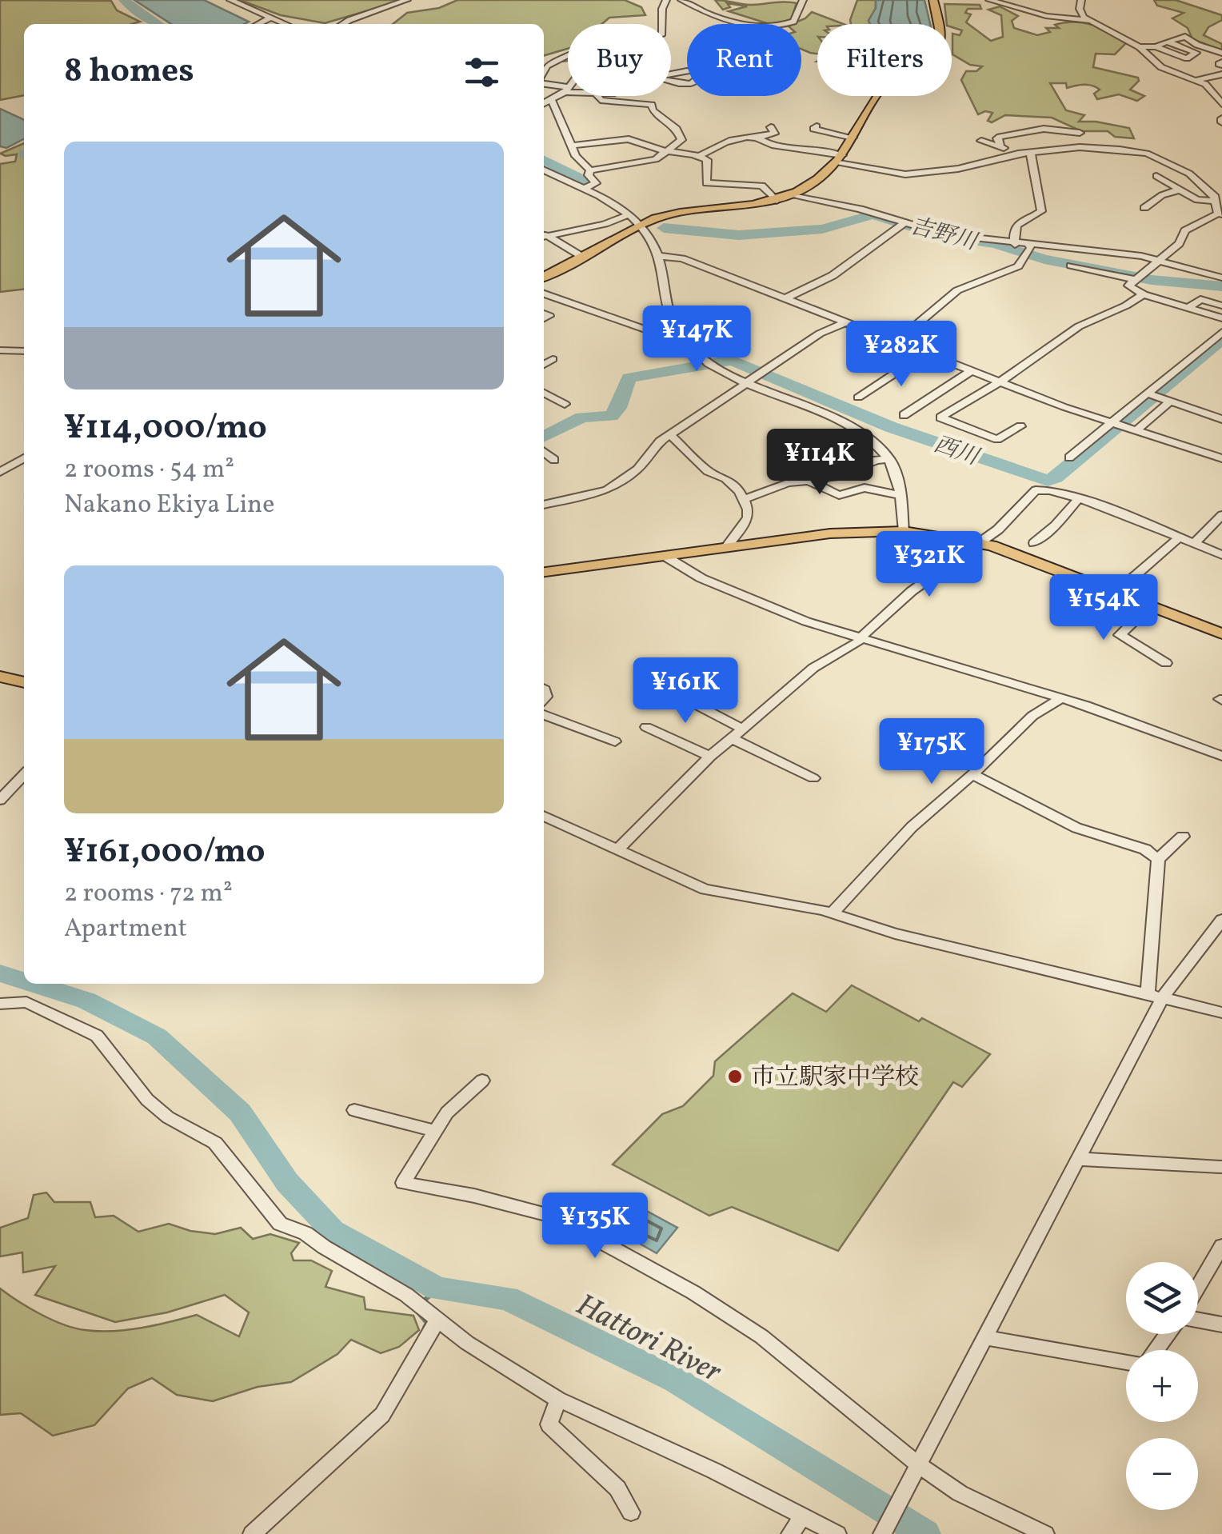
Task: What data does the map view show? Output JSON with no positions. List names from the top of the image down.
{
  "water": ["吉野川", "西川", "Hattori River"],
  "places": ["市立駅家中学校"],
  "page": {
    "chip": ["Buy", "Rent", "Filters"],
    "heading": "8 homes",
    "list": [
      {
        "name": "¥114,000/mo",
        "note": "2 rooms · 54 m² · Nakano Ekiya Line"
      },
      {
        "name": "¥161,000/mo",
        "note": "2 rooms · 72 m² · Apartment"
      }
    ],
    "price": [
      "¥147K",
      "¥282K",
      "¥114K",
      "¥321K",
      "¥154K",
      "¥161K",
      "¥175K",
      "¥135K"
    ],
    "map_buttons": ["+", "−"]
  }
}
